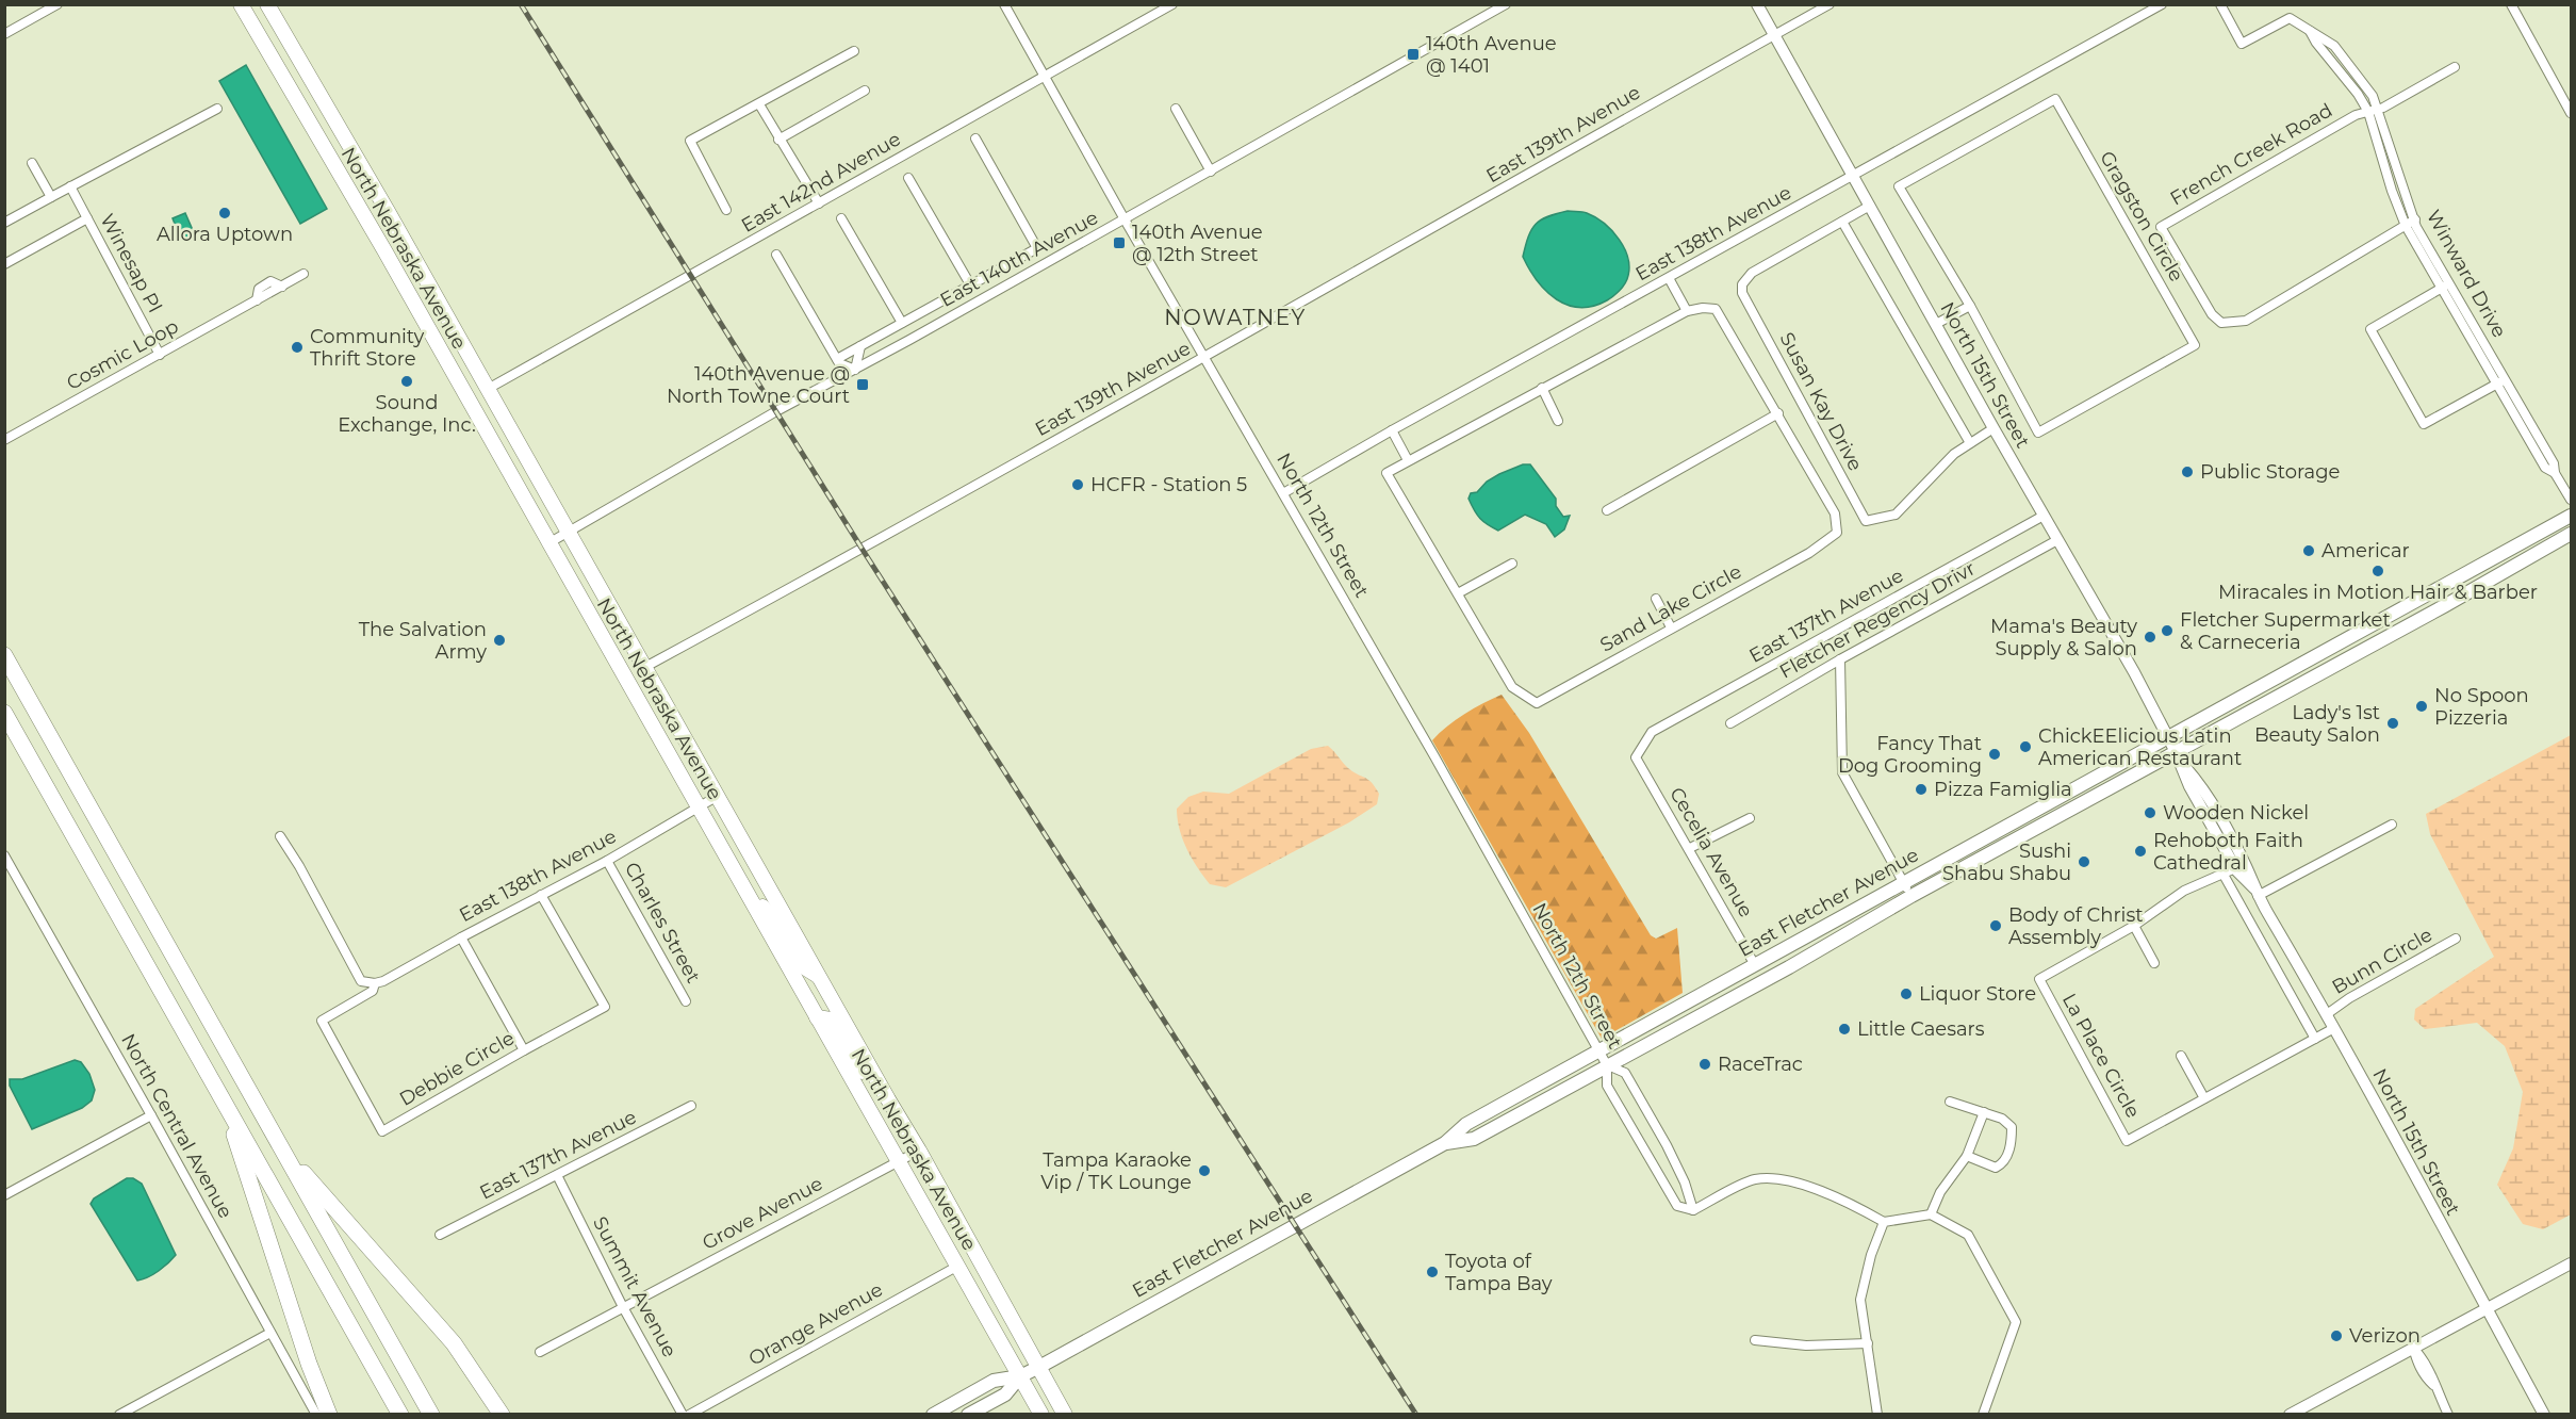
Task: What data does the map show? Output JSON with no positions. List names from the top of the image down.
{
  "streets": {
    "main road": ["North Nebraska Avenue", "East Fletcher Avenue"],
    "street": [
      "East 139th Avenue",
      "French Creek Road",
      "East 142nd Avenue",
      "Gragston Circle",
      "East 138th Avenue",
      "East 140th Avenue",
      "Winesap Pl",
      "Winward Drive",
      "Cosmic Loop",
      "North 15th Street",
      "Susan Kay Drive",
      "North 12th Street",
      "Sand Lake Circle",
      "East 137th Avenue",
      "Fletcher Regency Drivr",
      "Cecelia Avenue",
      "Charles Street",
      "Bunn Circle",
      "La Place Circle",
      "Debbie Circle",
      "North Central Avenue",
      "Grove Avenue",
      "Summit Avenue",
      "Orange Avenue"
    ]
  },
  "crossings": [
    ["East 139th Avenue", "North Nebraska Avenue"],
    ["East 139th Avenue", "North 15th Street"],
    ["East 139th Avenue", "North 12th Street"],
    ["French Creek Road", "Winward Drive"],
    ["East 142nd Avenue", "North Nebraska Avenue"],
    ["East 142nd Avenue", "North 12th Street"],
    ["East 138th Avenue", "North Nebraska Avenue"],
    ["East 138th Avenue", "North 15th Street"],
    ["East 138th Avenue", "North 12th Street"],
    ["East 138th Avenue", "Charles Street"],
    ["East 138th Avenue", "Debbie Circle"],
    ["North Nebraska Avenue", "East 140th Avenue"],
    ["North Nebraska Avenue", "East Fletcher Avenue"],
    ["North Nebraska Avenue", "Grove Avenue"],
    ["North Nebraska Avenue", "Orange Avenue"],
    ["East 140th Avenue", "North 12th Street"],
    ["Winesap Pl", "Cosmic Loop"],
    ["North 15th Street", "Susan Kay Drive"],
    ["North 15th Street", "East 137th Avenue"],
    ["North 15th Street", "Fletcher Regency Drivr"],
    ["North 15th Street", "East Fletcher Avenue"],
    ["North 15th Street", "Bunn Circle"],
    ["North 15th Street", "La Place Circle"],
    ["North 12th Street", "East Fletcher Avenue"],
    ["East 137th Avenue", "Cecelia Avenue"],
    ["East 137th Avenue", "Summit Avenue"],
    ["Cecelia Avenue", "East Fletcher Avenue"],
    ["Grove Avenue", "Summit Avenue"]
  ],
  "districts": ["NOWATNEY"],
  "places": {
    "transit": ["140th Avenue @ 1401", "140th Avenue @ 12th Street", "140th Avenue @ North Towne Court"],
    "other": [
      "Allora Uptown",
      "Community Thrift Store",
      "Sound Exchange, Inc.",
      "Public Storage",
      "HCFR - Station 5",
      "Americar",
      "Miracales in Motion Hair & Barber",
      "Fletcher Supermarket & Carneceria",
      "Mama's Beauty Supply & Salon",
      "The Salvation Army",
      "No Spoon Pizzeria",
      "Lady's 1st Beauty Salon",
      "ChickEElicious Latin American Restaurant",
      "Fancy That Dog Grooming",
      "Pizza Famiglia",
      "Wooden Nickel",
      "Rehoboth Faith Cathedral",
      "Sushi Shabu Shabu",
      "Body of Christ Assembly",
      "Liquor Store",
      "Little Caesars",
      "RaceTrac",
      "Tampa Karaoke Vip / TK Lounge",
      "Toyota of Tampa Bay",
      "Verizon"
    ]
  }
}
